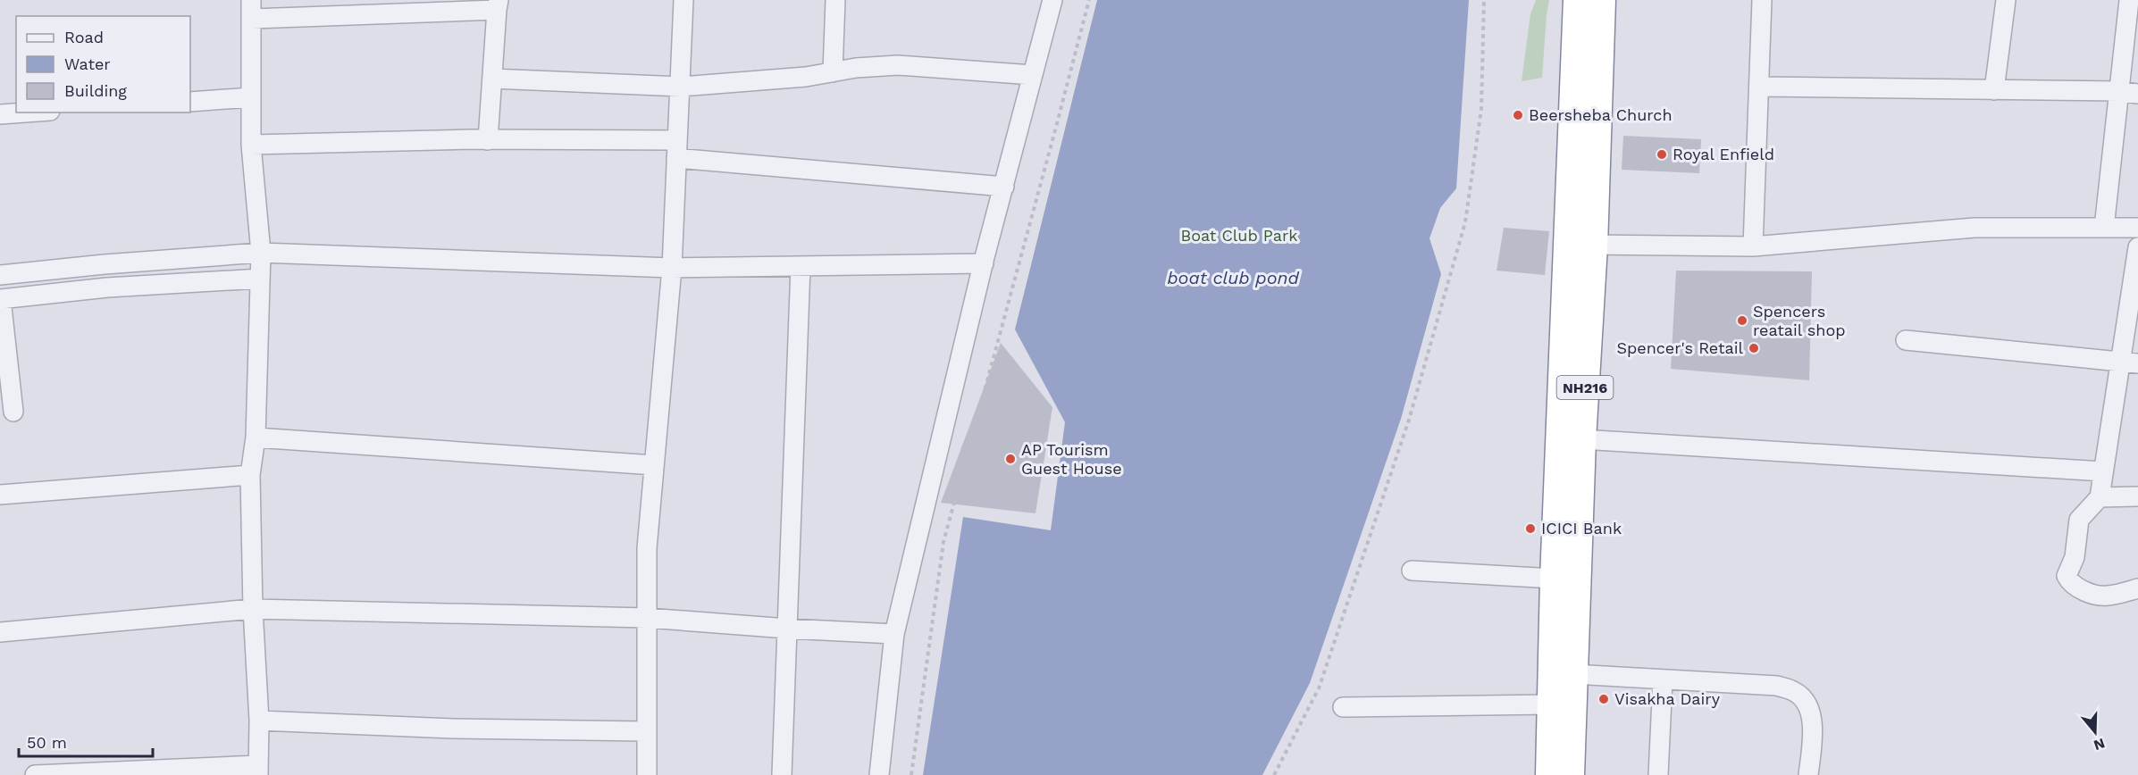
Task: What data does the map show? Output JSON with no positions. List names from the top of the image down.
{
  "streets": {
    "highway": ["NH216"]
  },
  "water": ["boat club pond"],
  "parks": ["Boat Club Park"],
  "places": [
    "Beersheba Church",
    "Royal Enfield",
    "Spencers reatail shop",
    "Spencer's Retail",
    "AP Tourism Guest House",
    "ICICI Bank",
    "Visakha Dairy"
  ],
  "legend": ["Road", "Water", "Building"],
  "scale_bar": "50 m",
  "north": "bottom"
}
